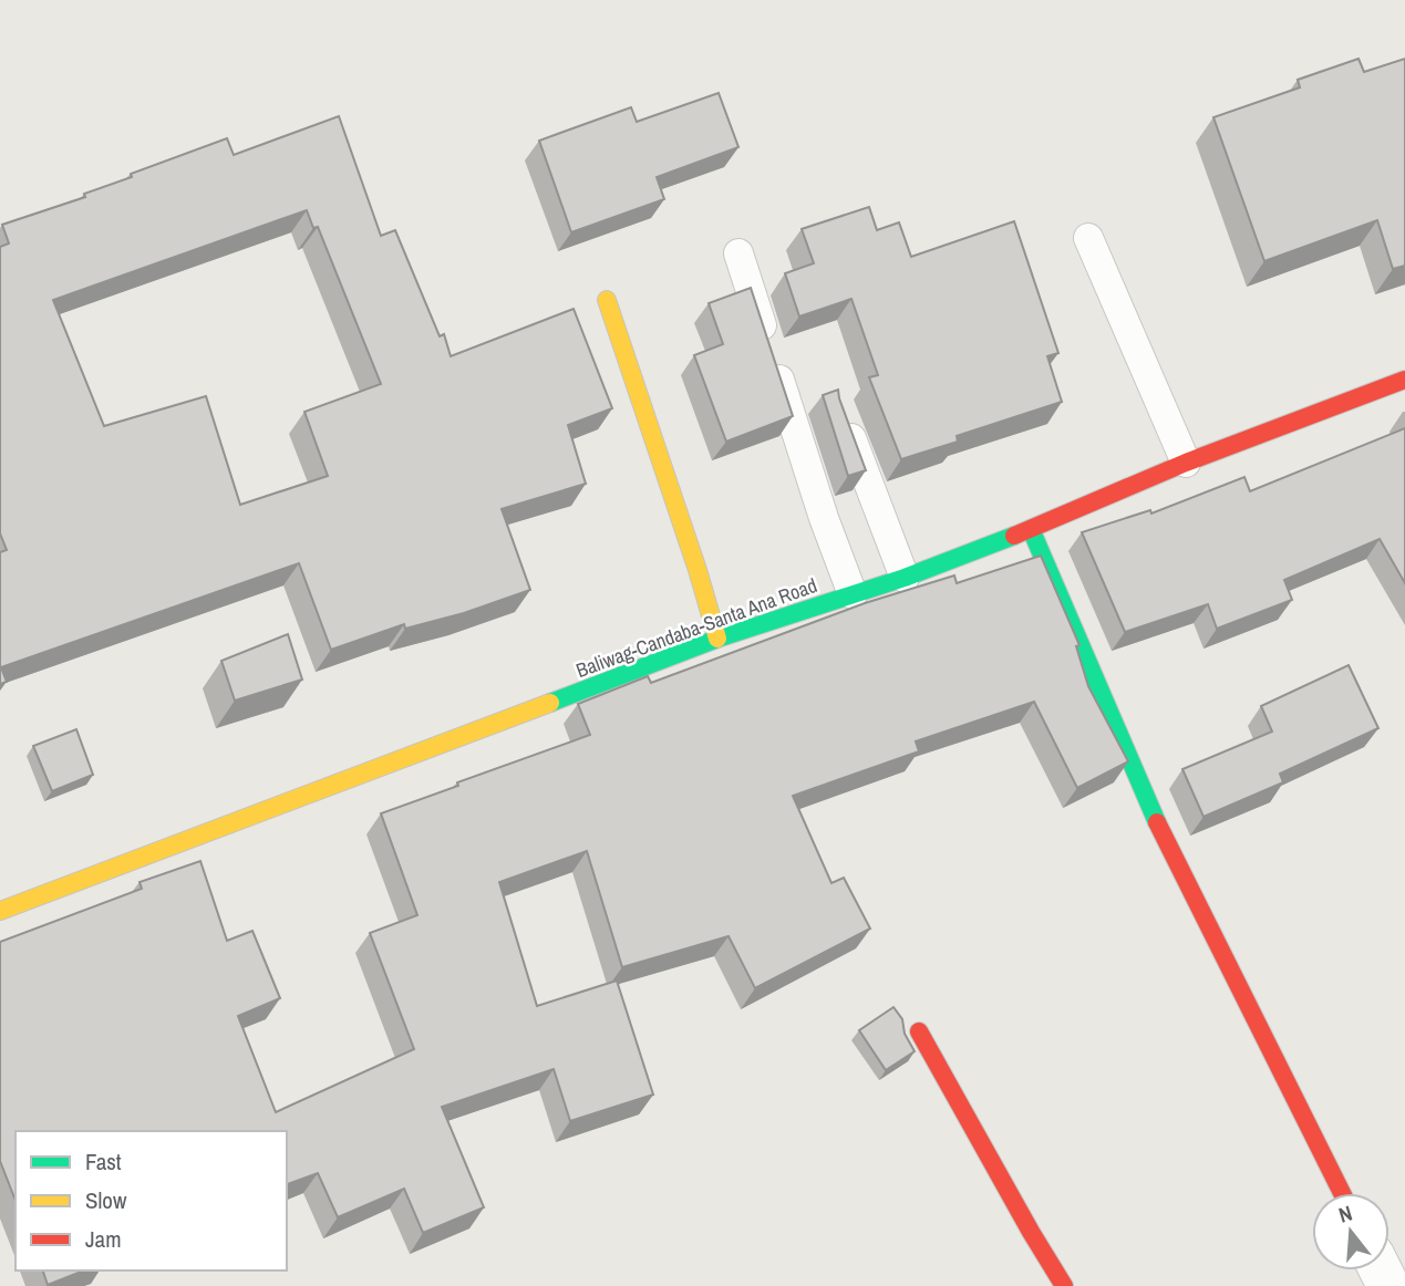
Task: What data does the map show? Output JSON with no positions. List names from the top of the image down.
{
  "streets": {
    "main road": ["Baliwag-Candaba-Santa Ana Road"]
  },
  "legend": ["Fast", "Slow", "Jam"],
  "north": "top"
}
